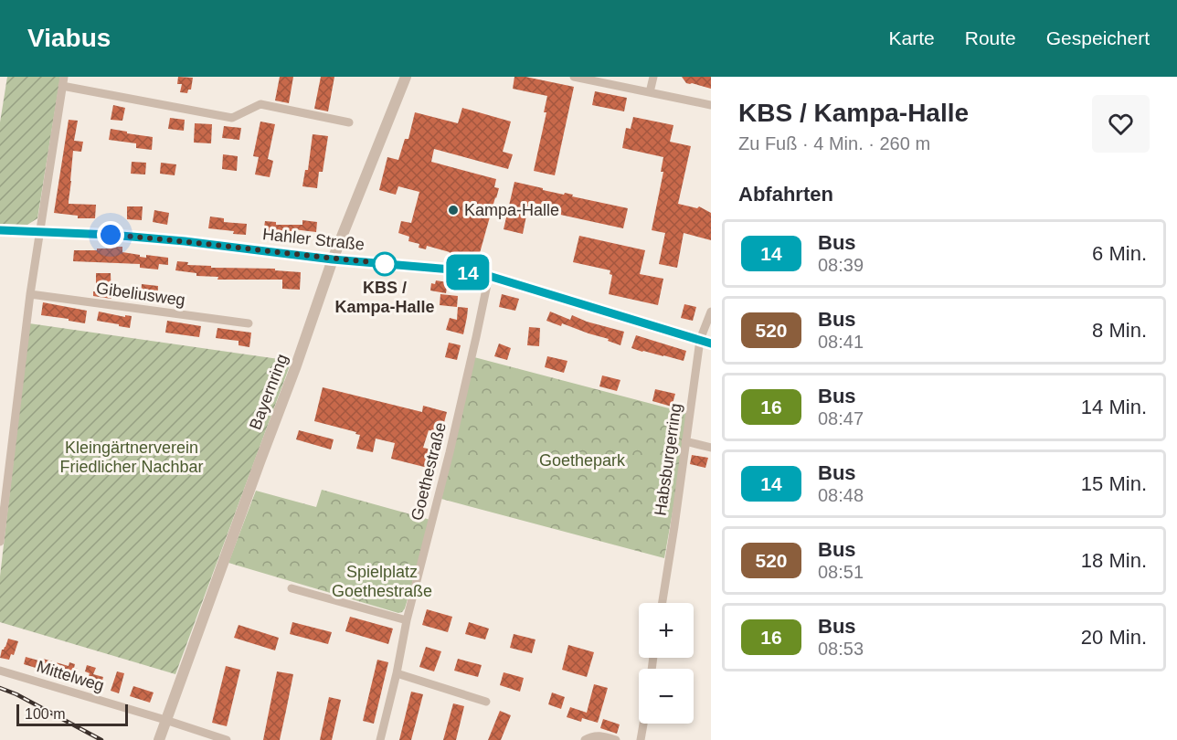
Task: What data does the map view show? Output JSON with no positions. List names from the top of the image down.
{
  "streets": {
    "street": [
      "Hahler Straße",
      "Gibeliusweg",
      "Bayernring",
      "Habsburgerring",
      "Goethestraße",
      "Mittelweg"
    ]
  },
  "crossings": [
    ["Hahler Straße", "Bayernring"],
    ["Hahler Straße", "Habsburgerring"],
    ["Hahler Straße", "Goethestraße"],
    ["Bayernring", "Mittelweg"]
  ],
  "parks": ["Kleingärtnerverein Friedlicher Nachbar", "Goethepark", "Spielplatz Goethestraße"],
  "places": ["Kampa-Halle", "KBS / Kampa-Halle"],
  "lines": ["bus line 14"],
  "scale_bar": "100 m",
  "page": {
    "header": "Viabus",
    "nav": ["Karte", "Route", "Gespeichert"],
    "on_map": "14",
    "heading": [
      ["KBS / Kampa-Halle", "Zu Fuß · 4 Min. · 260 m"],
      "Abfahrten"
    ],
    "list": [
      {
        "mark": "14",
        "name": "Bus",
        "note": "08:39",
        "value": "6 Min."
      },
      {
        "mark": "520",
        "name": "Bus",
        "note": "08:41",
        "value": "8 Min."
      },
      {
        "mark": "16",
        "name": "Bus",
        "note": "08:47",
        "value": "14 Min."
      },
      {
        "mark": "14",
        "name": "Bus",
        "note": "08:48",
        "value": "15 Min."
      },
      {
        "mark": "520",
        "name": "Bus",
        "note": "08:51",
        "value": "18 Min."
      },
      {
        "mark": "16",
        "name": "Bus",
        "note": "08:53",
        "value": "20 Min."
      }
    ],
    "map_buttons": ["+", "−"],
    "scale": "100 m"
  }
}
